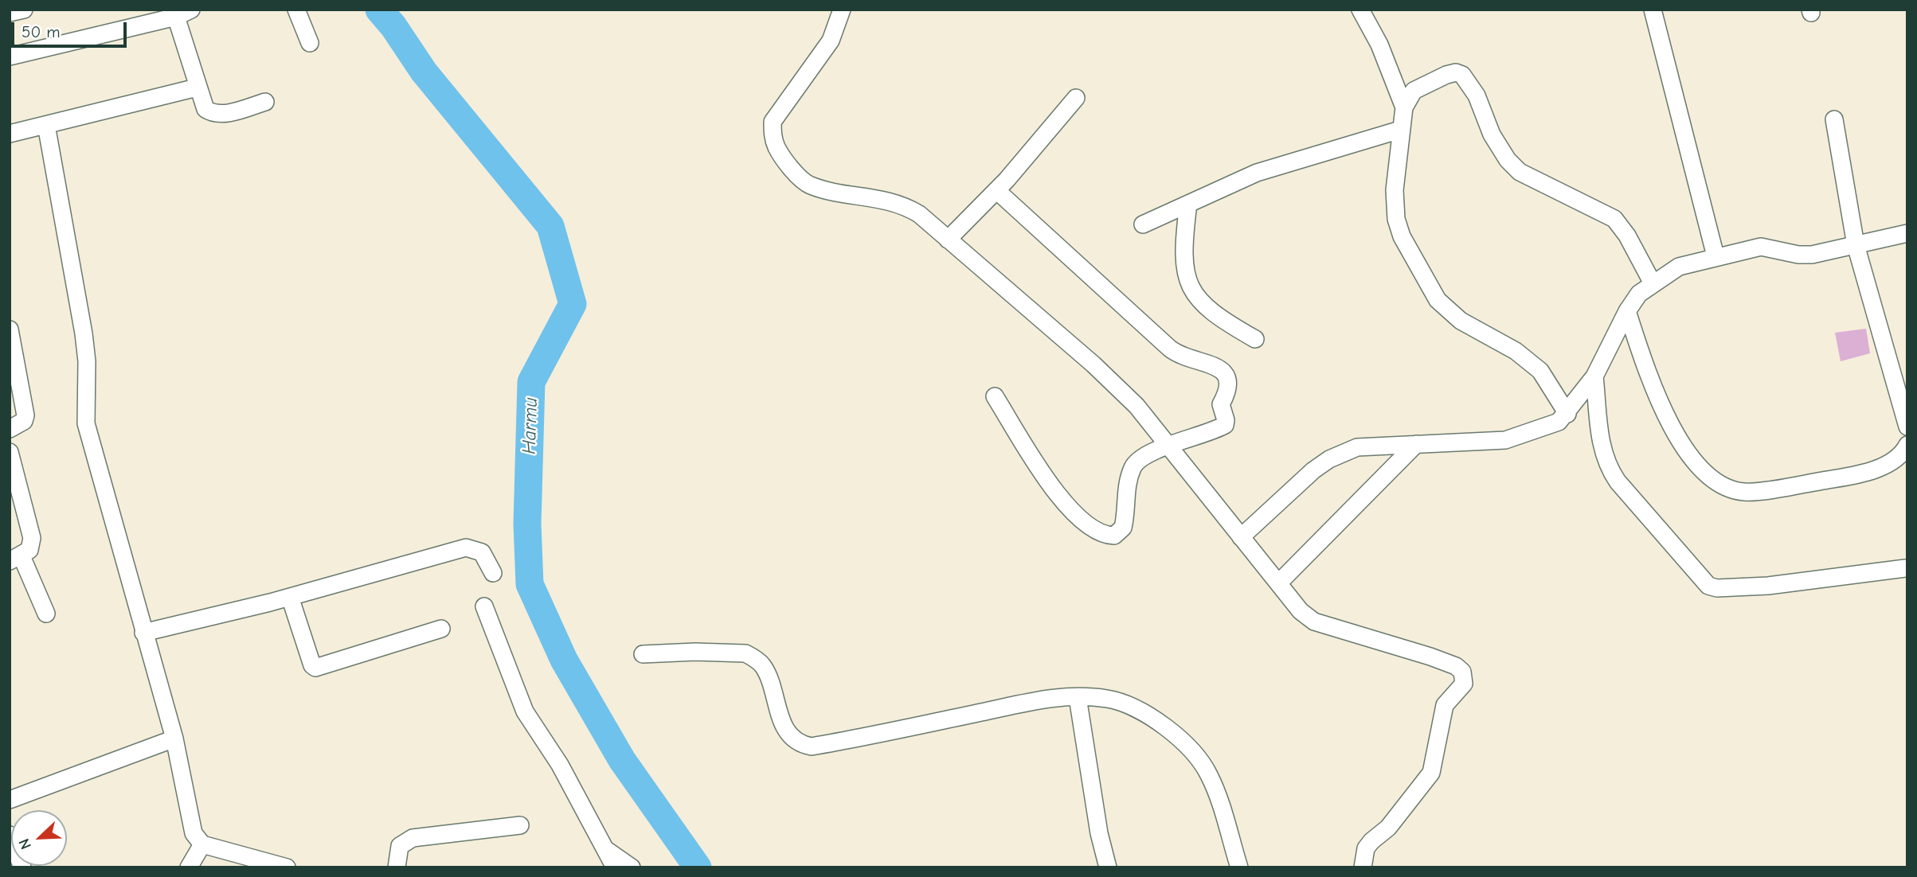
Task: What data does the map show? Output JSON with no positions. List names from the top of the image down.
{
  "water": ["Harmu"],
  "scale_bar": "50 m",
  "north": "bottom left"
}
